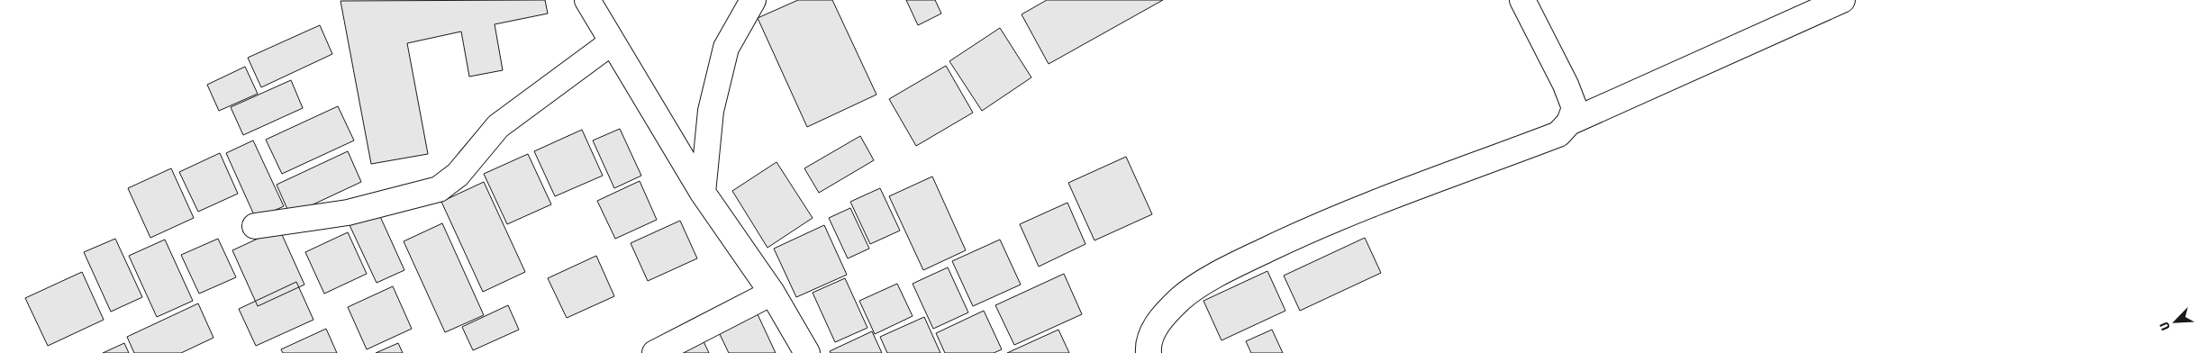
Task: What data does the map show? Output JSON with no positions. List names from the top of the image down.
{
  "north": "bottom left"
}
